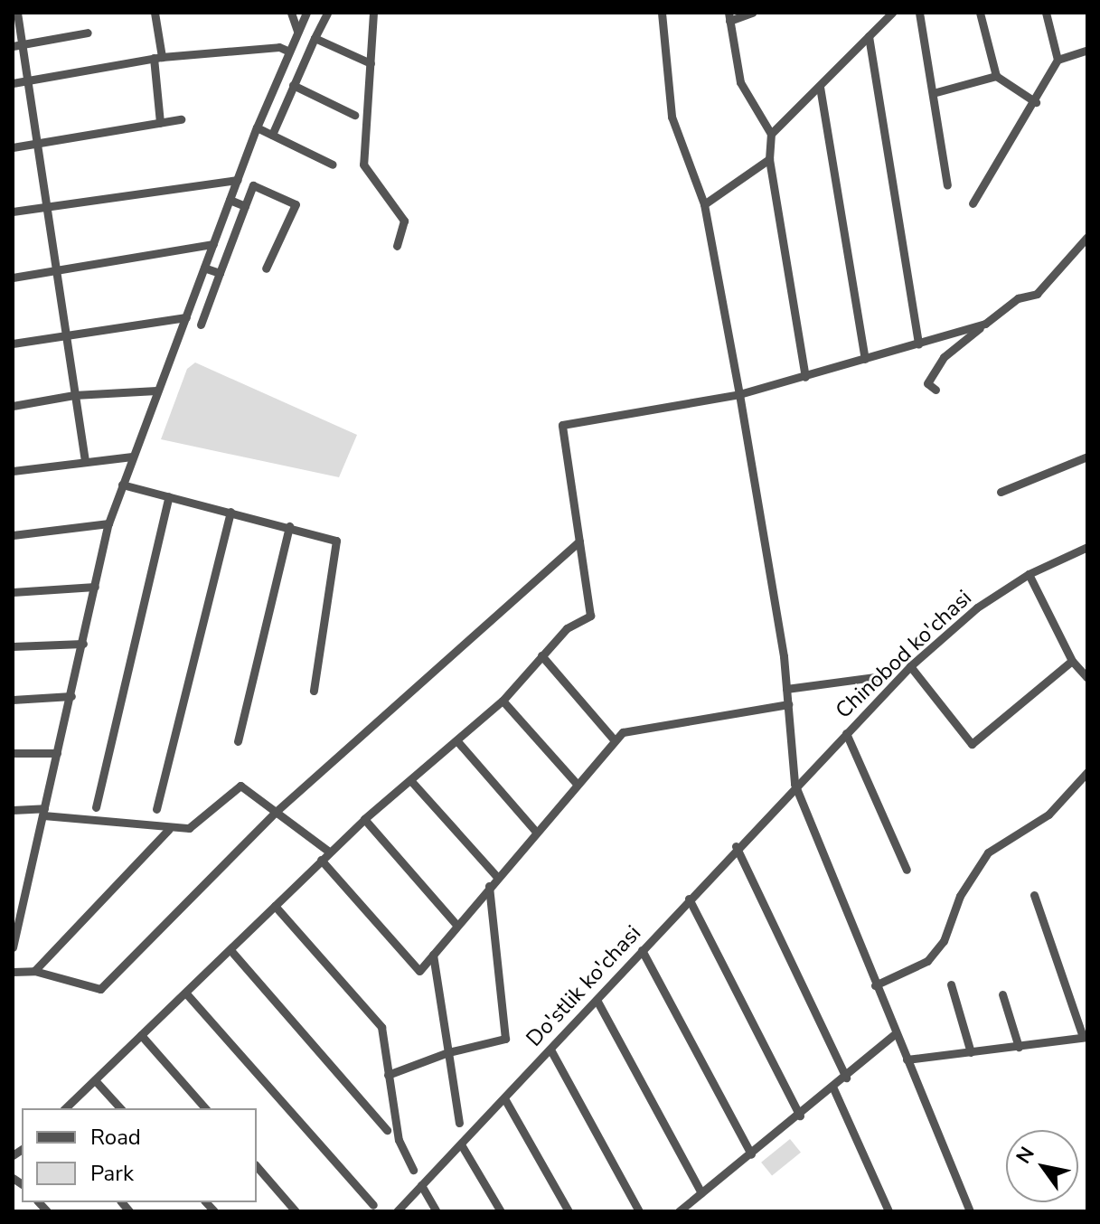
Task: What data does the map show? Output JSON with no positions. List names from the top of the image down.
{
  "streets": {
    "street": ["Chinobod ko'chasi", "Do'stlik ko'chasi"]
  },
  "crossings": [
    ["Chinobod ko'chasi", "Do'stlik ko'chasi"]
  ],
  "legend": ["Road", "Park"],
  "north": "top left"
}
